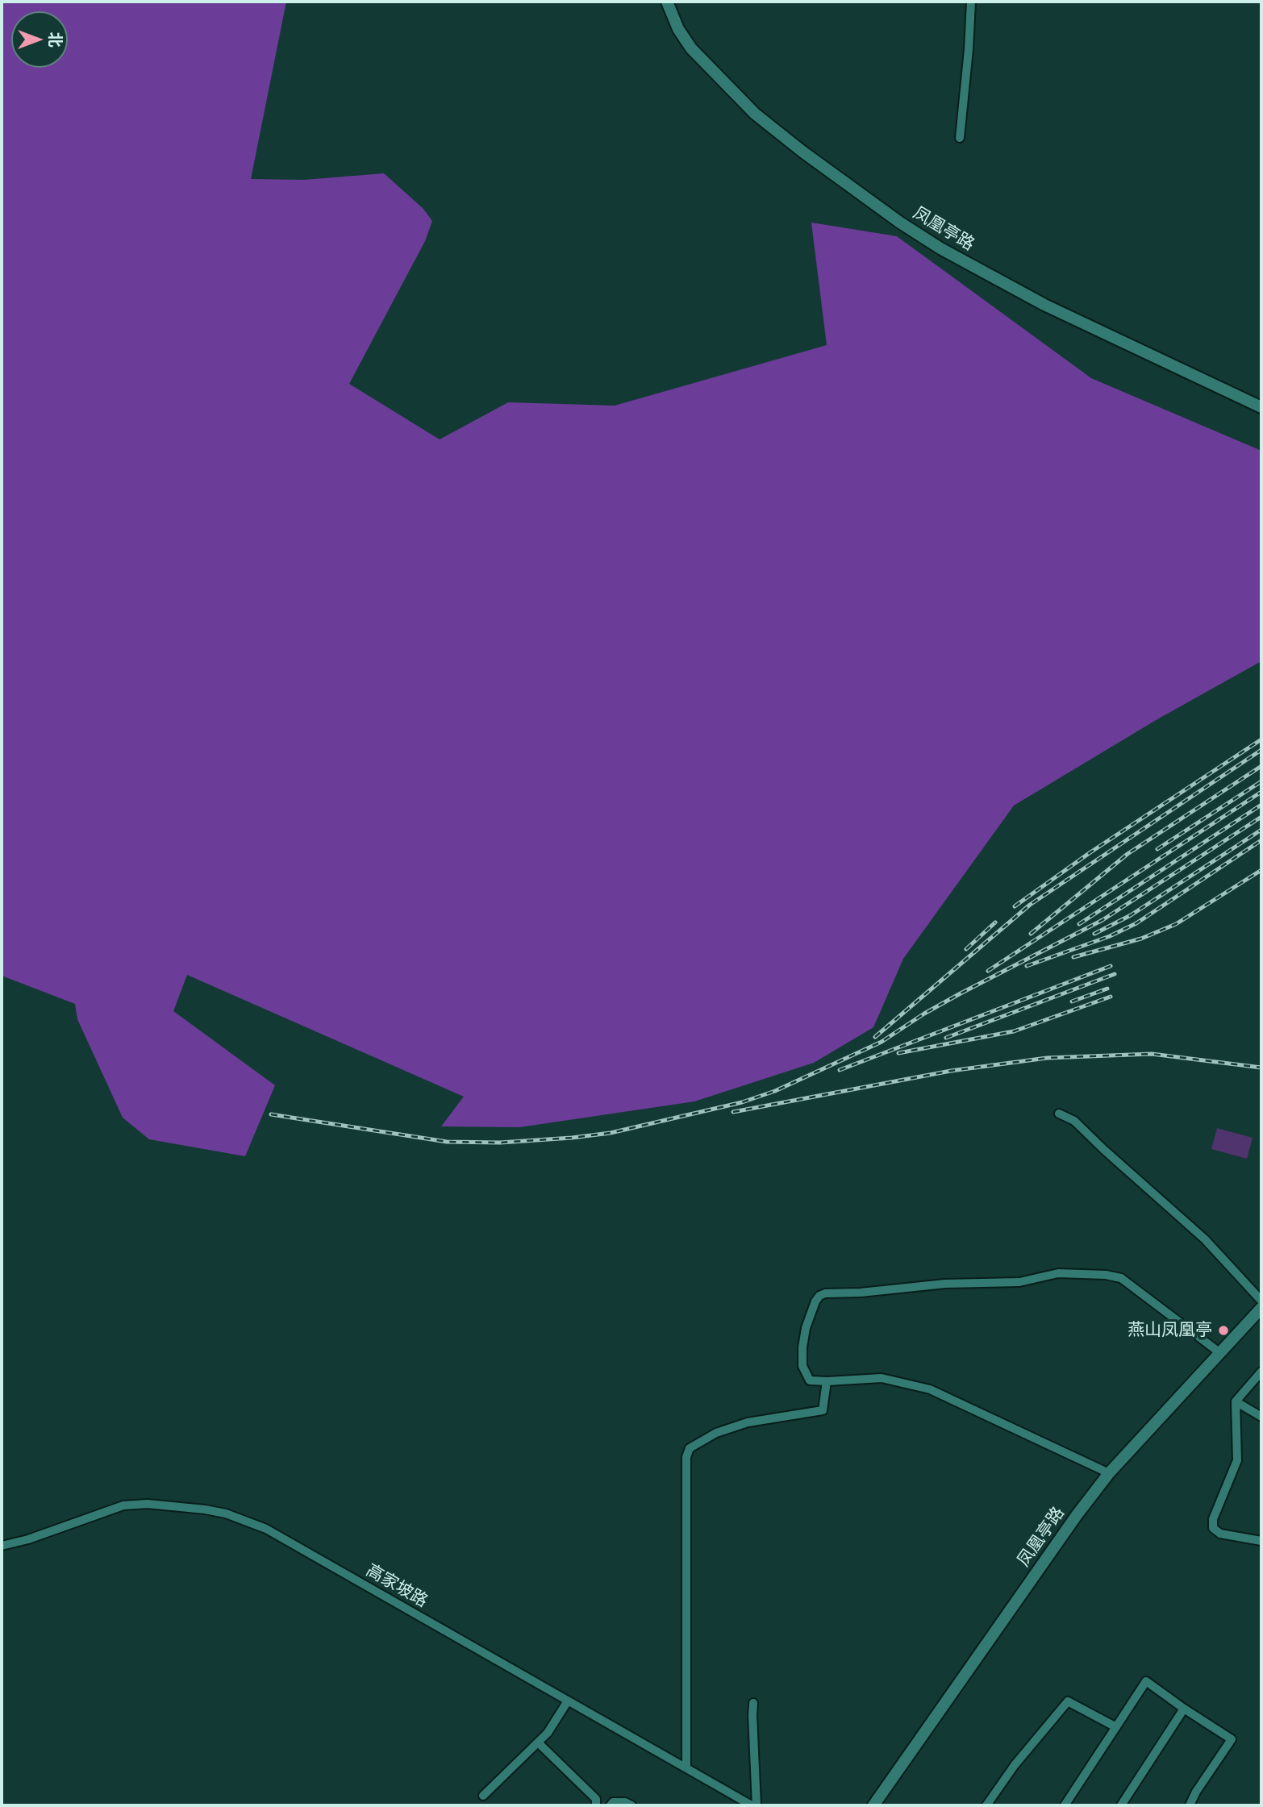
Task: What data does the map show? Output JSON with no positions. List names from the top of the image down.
{
  "streets": {
    "street": ["凤凰亭路", "高家坡路"]
  },
  "places": ["燕山凤凰亭"],
  "north": "right"
}
